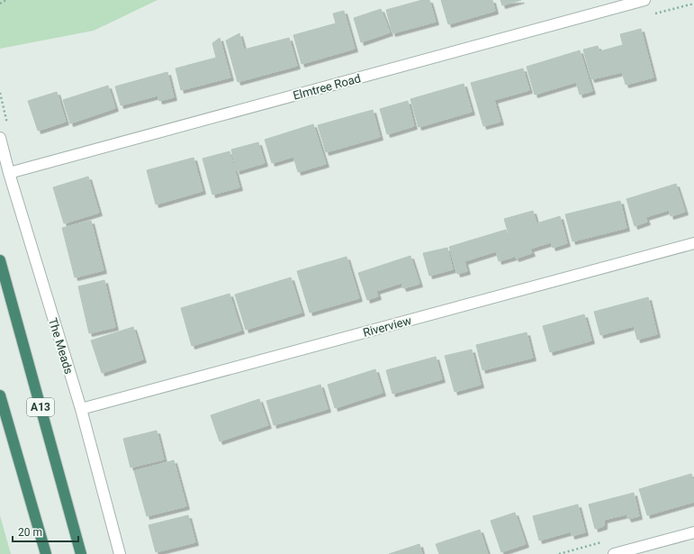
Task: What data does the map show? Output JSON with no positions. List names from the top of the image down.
{
  "streets": {
    "highway": ["A13"],
    "street": ["Elmtree Road", "Riverview", "The Meads"]
  },
  "crossings": [
    ["Elmtree Road", "The Meads"],
    ["Riverview", "The Meads"]
  ],
  "scale_bar": "20 m"
}
